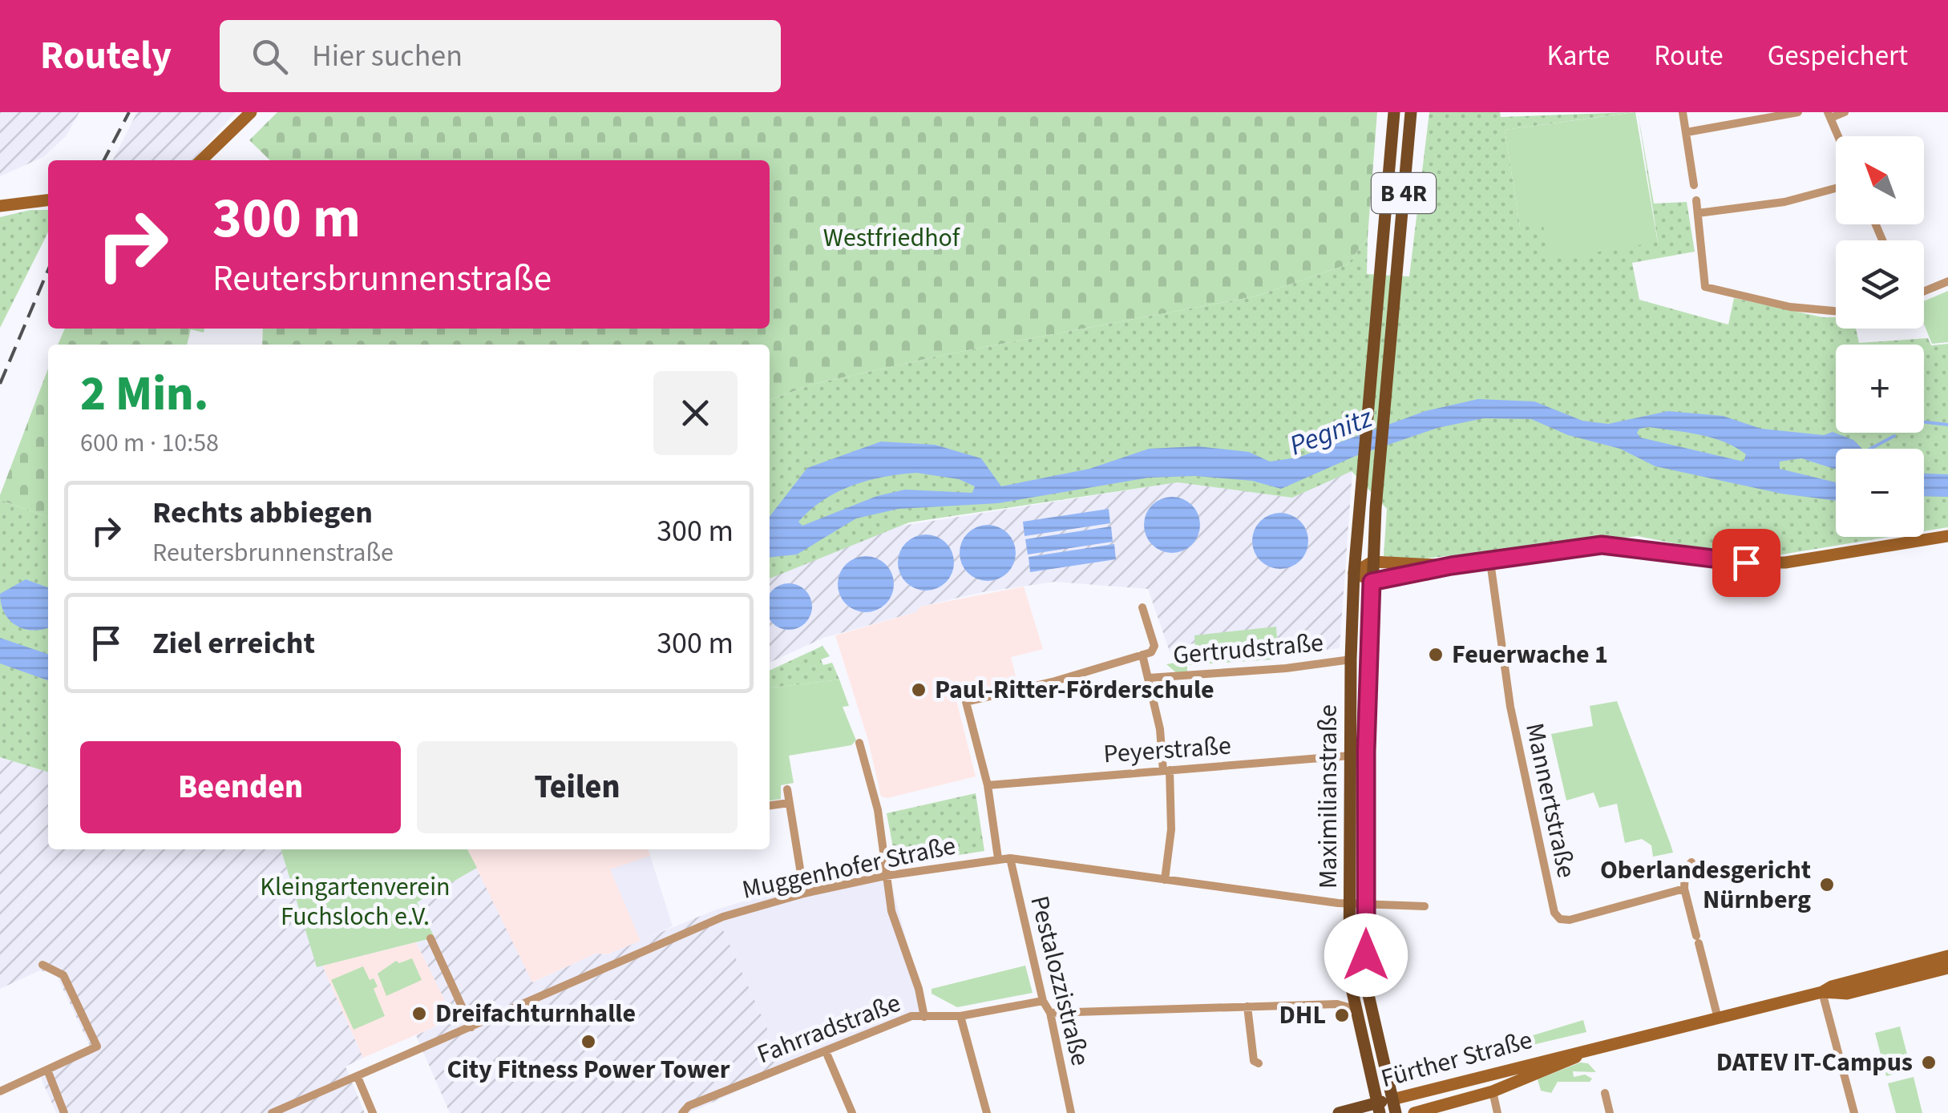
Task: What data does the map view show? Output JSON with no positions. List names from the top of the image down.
{
  "streets": {
    "main road": ["B 4R", "Maximilianstraße", "Fürther Straße"],
    "street": [
      "Gertrudstraße",
      "Peyerstraße",
      "Mannertstraße",
      "Muggenhofer Straße",
      "Pestalozzistraße",
      "Fahrradstraße"
    ]
  },
  "crossings": [
    ["B 4R", "Maximilianstraße"],
    ["Gertrudstraße", "Peyerstraße"],
    ["Gertrudstraße", "Maximilianstraße"],
    ["Peyerstraße", "Maximilianstraße"],
    ["Maximilianstraße", "Muggenhofer Straße"],
    ["Maximilianstraße", "Fürther Straße"],
    ["Muggenhofer Straße", "Pestalozzistraße"],
    ["Pestalozzistraße", "Fahrradstraße"]
  ],
  "water": ["Pegnitz"],
  "parks": ["Westfriedhof", "Kleingartenverein Fuchsloch e.V."],
  "places": [
    "Feuerwache 1",
    "Paul-Ritter-Förderschule",
    "Oberlandesgericht Nürnberg",
    "Dreifachturnhalle",
    "DHL",
    "City Fitness Power Tower",
    "DATEV IT-Campus"
  ],
  "north": "top left",
  "page": {
    "header": "Routely",
    "search": "Hier suchen",
    "nav": ["Karte", "Route", "Gespeichert"],
    "map_buttons": ["+", "−"],
    "turn": ["300 m", "Reutersbrunnenstraße"],
    "heading": ["2 Min.", "600 m · 10:58"],
    "list": [
      {
        "name": "Rechts abbiegen",
        "note": "Reutersbrunnenstraße",
        "value": "300 m"
      },
      {
        "name": "Ziel erreicht",
        "value": "300 m"
      }
    ],
    "buttons": ["Beenden", "Teilen"]
  }
}
